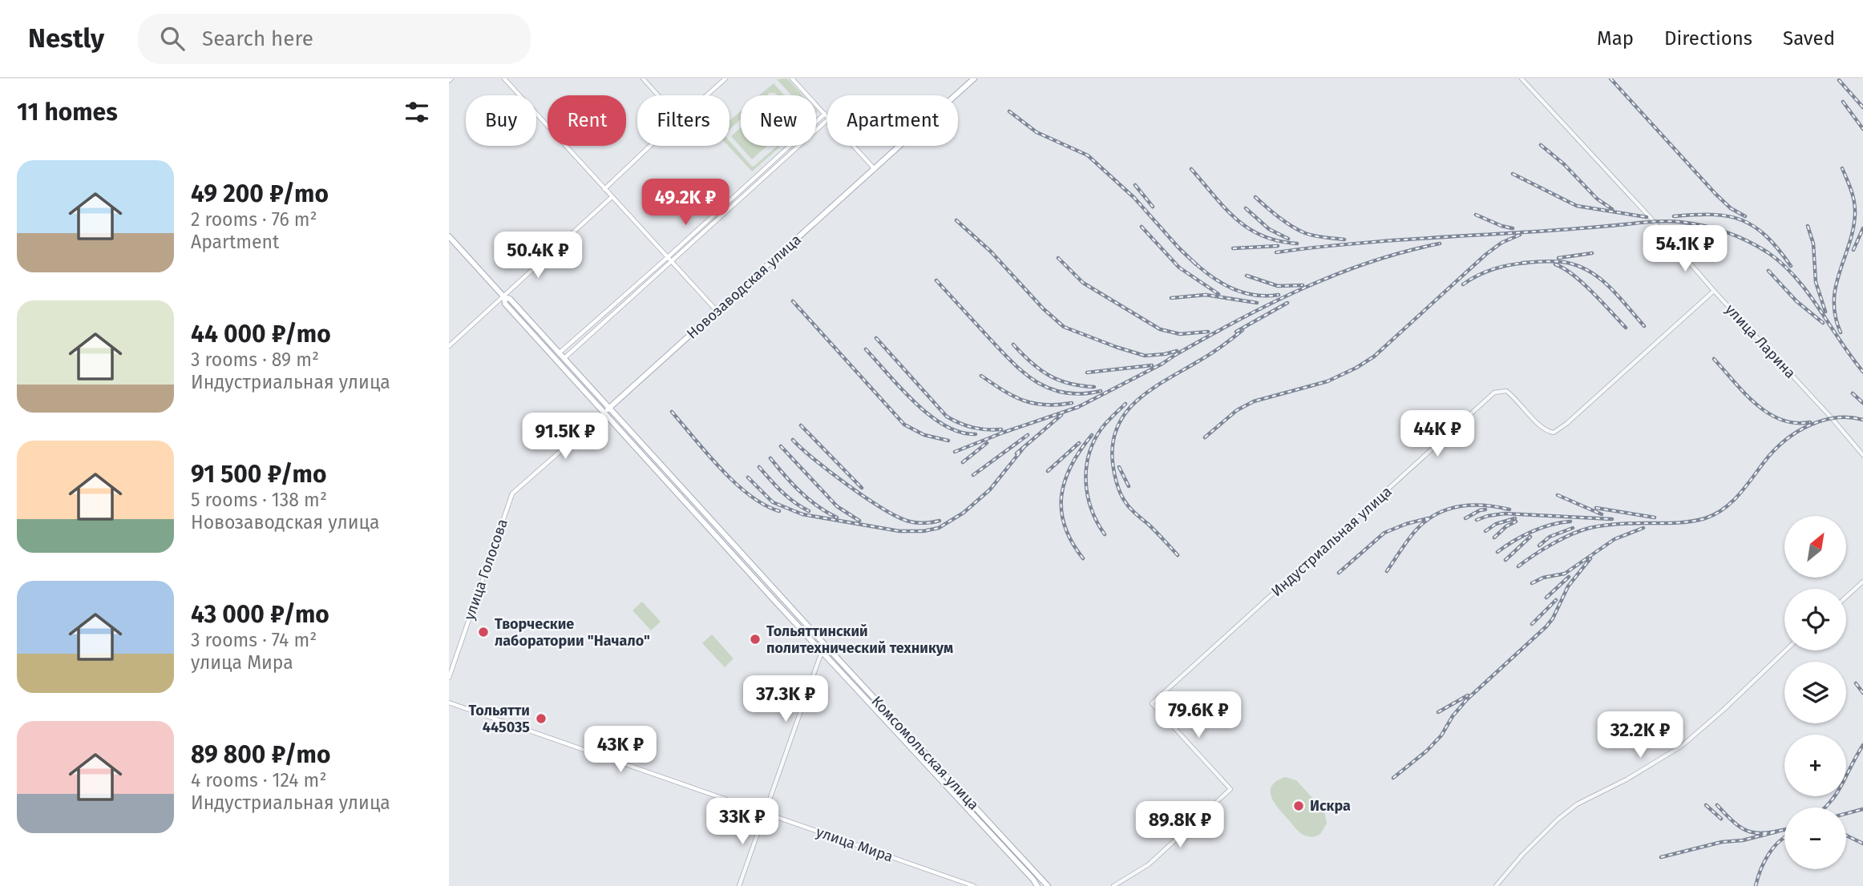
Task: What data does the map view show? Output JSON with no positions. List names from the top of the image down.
{
  "streets": {
    "main road": [
      "Новозаводская улица",
      "улица Голосова",
      "Комсомольская улица",
      "улица Мира"
    ],
    "street": ["улица Ларина", "Индустриальная улица"]
  },
  "crossings": [
    ["Новозаводская улица", "улица Голосова"],
    ["Новозаводская улица", "Комсомольская улица"],
    ["улица Ларина", "Индустриальная улица"]
  ],
  "places": [
    "Творческие лаборатории \"Начало\"",
    "Тольяттинский политехнический техникум",
    "Тольятти 445035",
    "Искра"
  ],
  "north": "top right",
  "page": {
    "header": "Nestly",
    "search": "Search here",
    "nav": ["Map", "Directions", "Saved"],
    "heading": "11 homes",
    "chip": [
      "Buy",
      "Rent",
      "Filters",
      "New",
      "Apartment"
    ],
    "list": [
      {
        "name": "49 200 ₽/mo",
        "note": "2 rooms · 76 m² · Apartment"
      },
      {
        "name": "44 000 ₽/mo",
        "note": "3 rooms · 89 m² · Индустриальная улица"
      },
      {
        "name": "91 500 ₽/mo",
        "note": "5 rooms · 138 m² · Новозаводская улица"
      },
      {
        "name": "43 000 ₽/mo",
        "note": "3 rooms · 74 m² · улица Мира"
      },
      {
        "name": "89 800 ₽/mo",
        "note": "4 rooms · 124 m² · Индустриальная улица"
      }
    ],
    "price": [
      "49.2K ₽",
      "54.1K ₽",
      "50.4K ₽",
      "44K ₽",
      "91.5K ₽",
      "37.3K ₽",
      "79.6K ₽",
      "32.2K ₽",
      "43K ₽",
      "33K ₽",
      "89.8K ₽"
    ],
    "map_buttons": ["+", "−"]
  }
}
